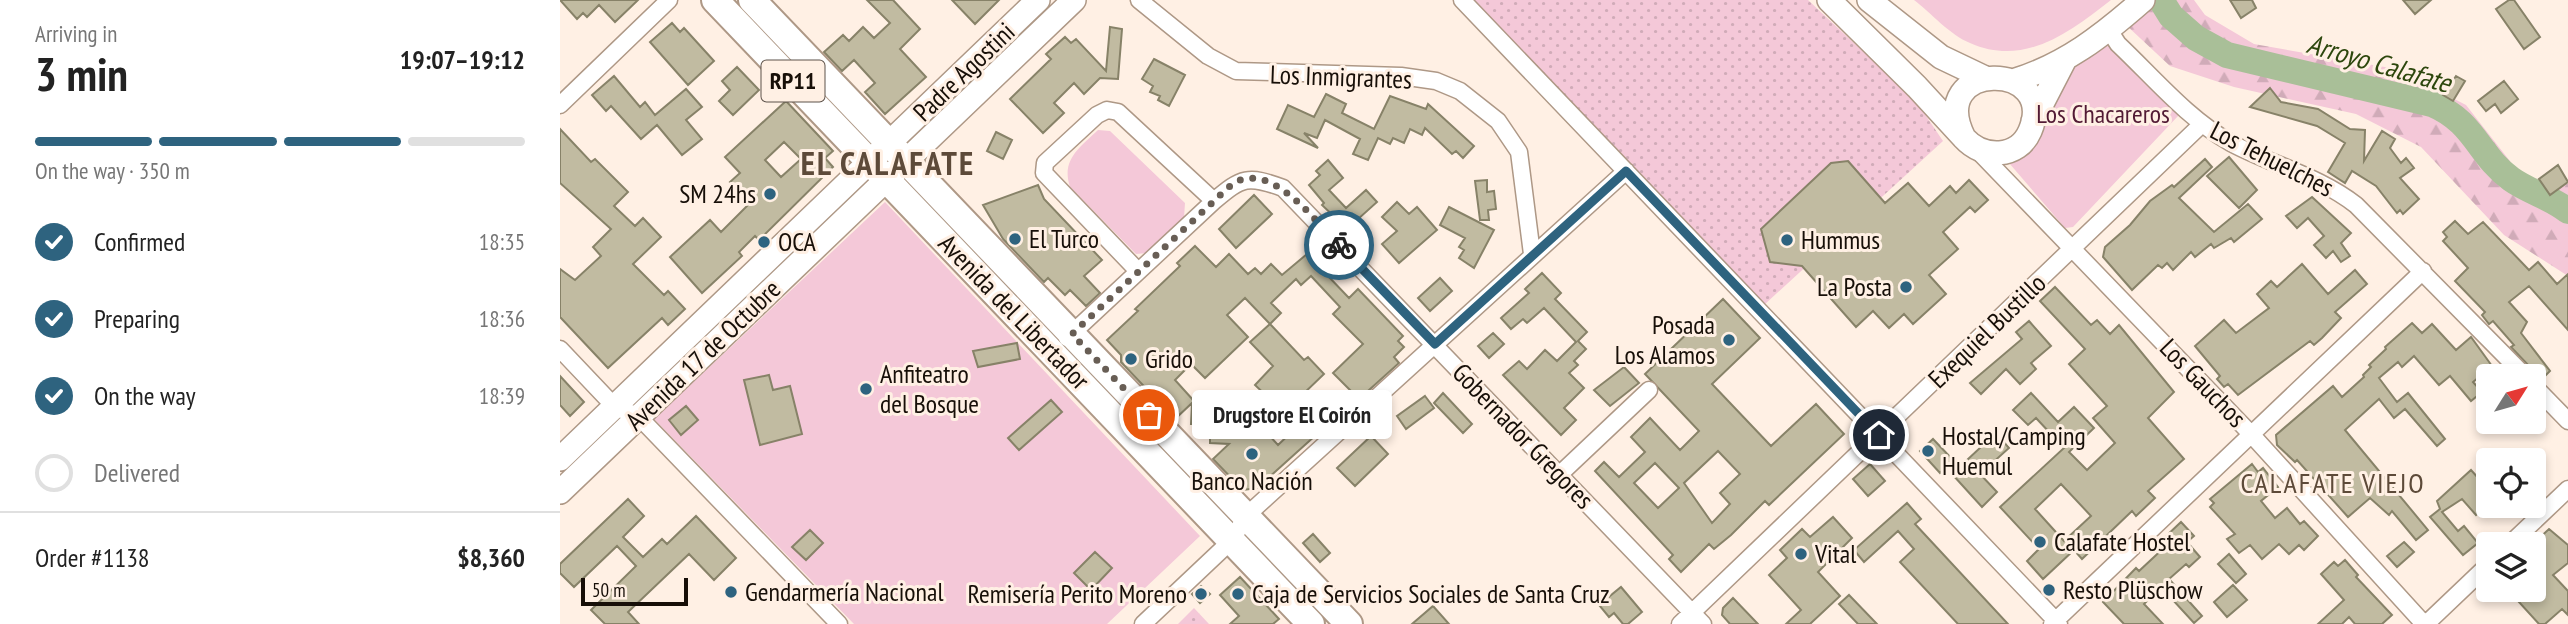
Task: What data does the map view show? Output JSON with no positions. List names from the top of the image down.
{
  "streets": {
    "main road": [
      "Padre Agostini",
      "RP11",
      "Avenida del Libertador",
      "Avenida 17 de Octubre"
    ],
    "street": [
      "Los Inmigrantes",
      "Los Tehuelches",
      "Exequiel Bustillo",
      "Los Gauchos",
      "Gobernador Gregores"
    ]
  },
  "crossings": [
    ["Padre Agostini", "Avenida del Libertador"],
    ["Padre Agostini", "Avenida 17 de Octubre"],
    ["Los Tehuelches", "Exequiel Bustillo"],
    ["Avenida del Libertador", "Avenida 17 de Octubre"],
    ["Exequiel Bustillo", "Los Gauchos"],
    ["Exequiel Bustillo", "Gobernador Gregores"]
  ],
  "districts": ["EL CALAFATE", "CALAFATE VIEJO"],
  "water": ["Arroyo Calafate"],
  "parks": ["Los Chacareros"],
  "places": [
    "SM 24hs",
    "El Turco",
    "Hummus",
    "OCA",
    "La Posta",
    "Posada Los Alamos",
    "Grido",
    "Anfiteatro del Bosque",
    "Drugstore El Coirón",
    "Hostal/Camping Huemul",
    "Banco Nación",
    "Calafate Hostel",
    "Vital",
    "Resto Plüschow",
    "Gendarmería Nacional",
    "Remisería Perito Moreno",
    "Caja de Servicios Sociales de Santa Cruz"
  ],
  "scale_bar": "50 m",
  "north": "top right",
  "page": {
    "heading": ["3 min", "Arriving in", "19:07–19:12"],
    "panel": ["Order #1138", "$8,360"],
    "bar": "On the way · 350 m",
    "list": [
      ["Confirmed", "18:35"],
      ["Preparing", "18:36"],
      ["On the way", "18:39"],
      "Delivered"
    ],
    "bubble": "Drugstore El Coirón",
    "scale": "50 m"
  }
}
